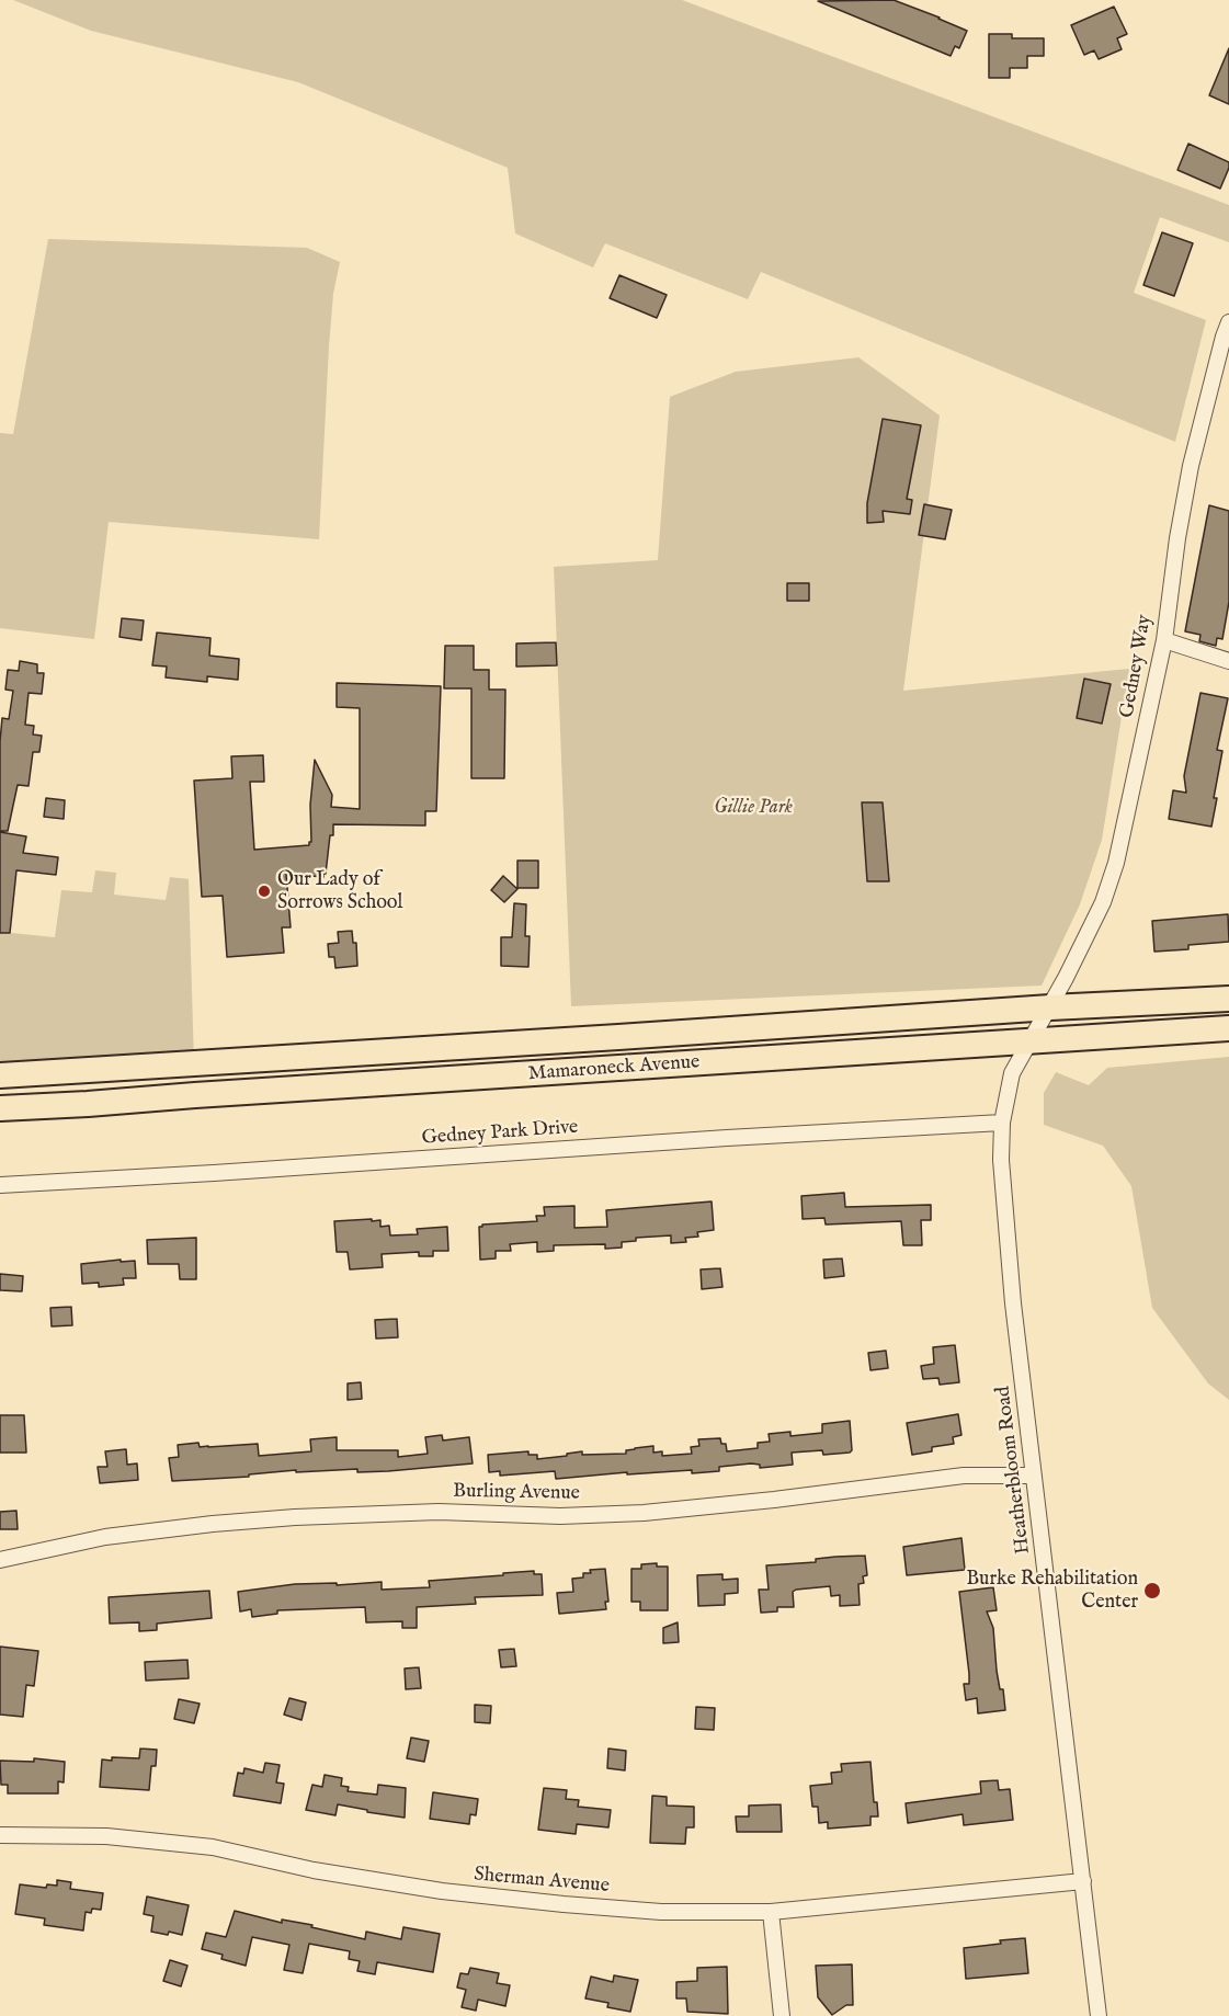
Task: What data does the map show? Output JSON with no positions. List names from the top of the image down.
{
  "streets": {
    "main road": ["Mamaroneck Avenue"],
    "street": [
      "Gedney Way",
      "Gedney Park Drive",
      "Heatherbloom Road",
      "Burling Avenue",
      "Sherman Avenue"
    ]
  },
  "crossings": [
    ["Gedney Way", "Mamaroneck Avenue"],
    ["Gedney Way", "Heatherbloom Road"],
    ["Mamaroneck Avenue", "Heatherbloom Road"],
    ["Gedney Park Drive", "Heatherbloom Road"],
    ["Heatherbloom Road", "Burling Avenue"],
    ["Heatherbloom Road", "Sherman Avenue"]
  ],
  "parks": ["Gillie Park"],
  "places": ["Our Lady of Sorrows School", "Burke Rehabilitation Center"]
}
